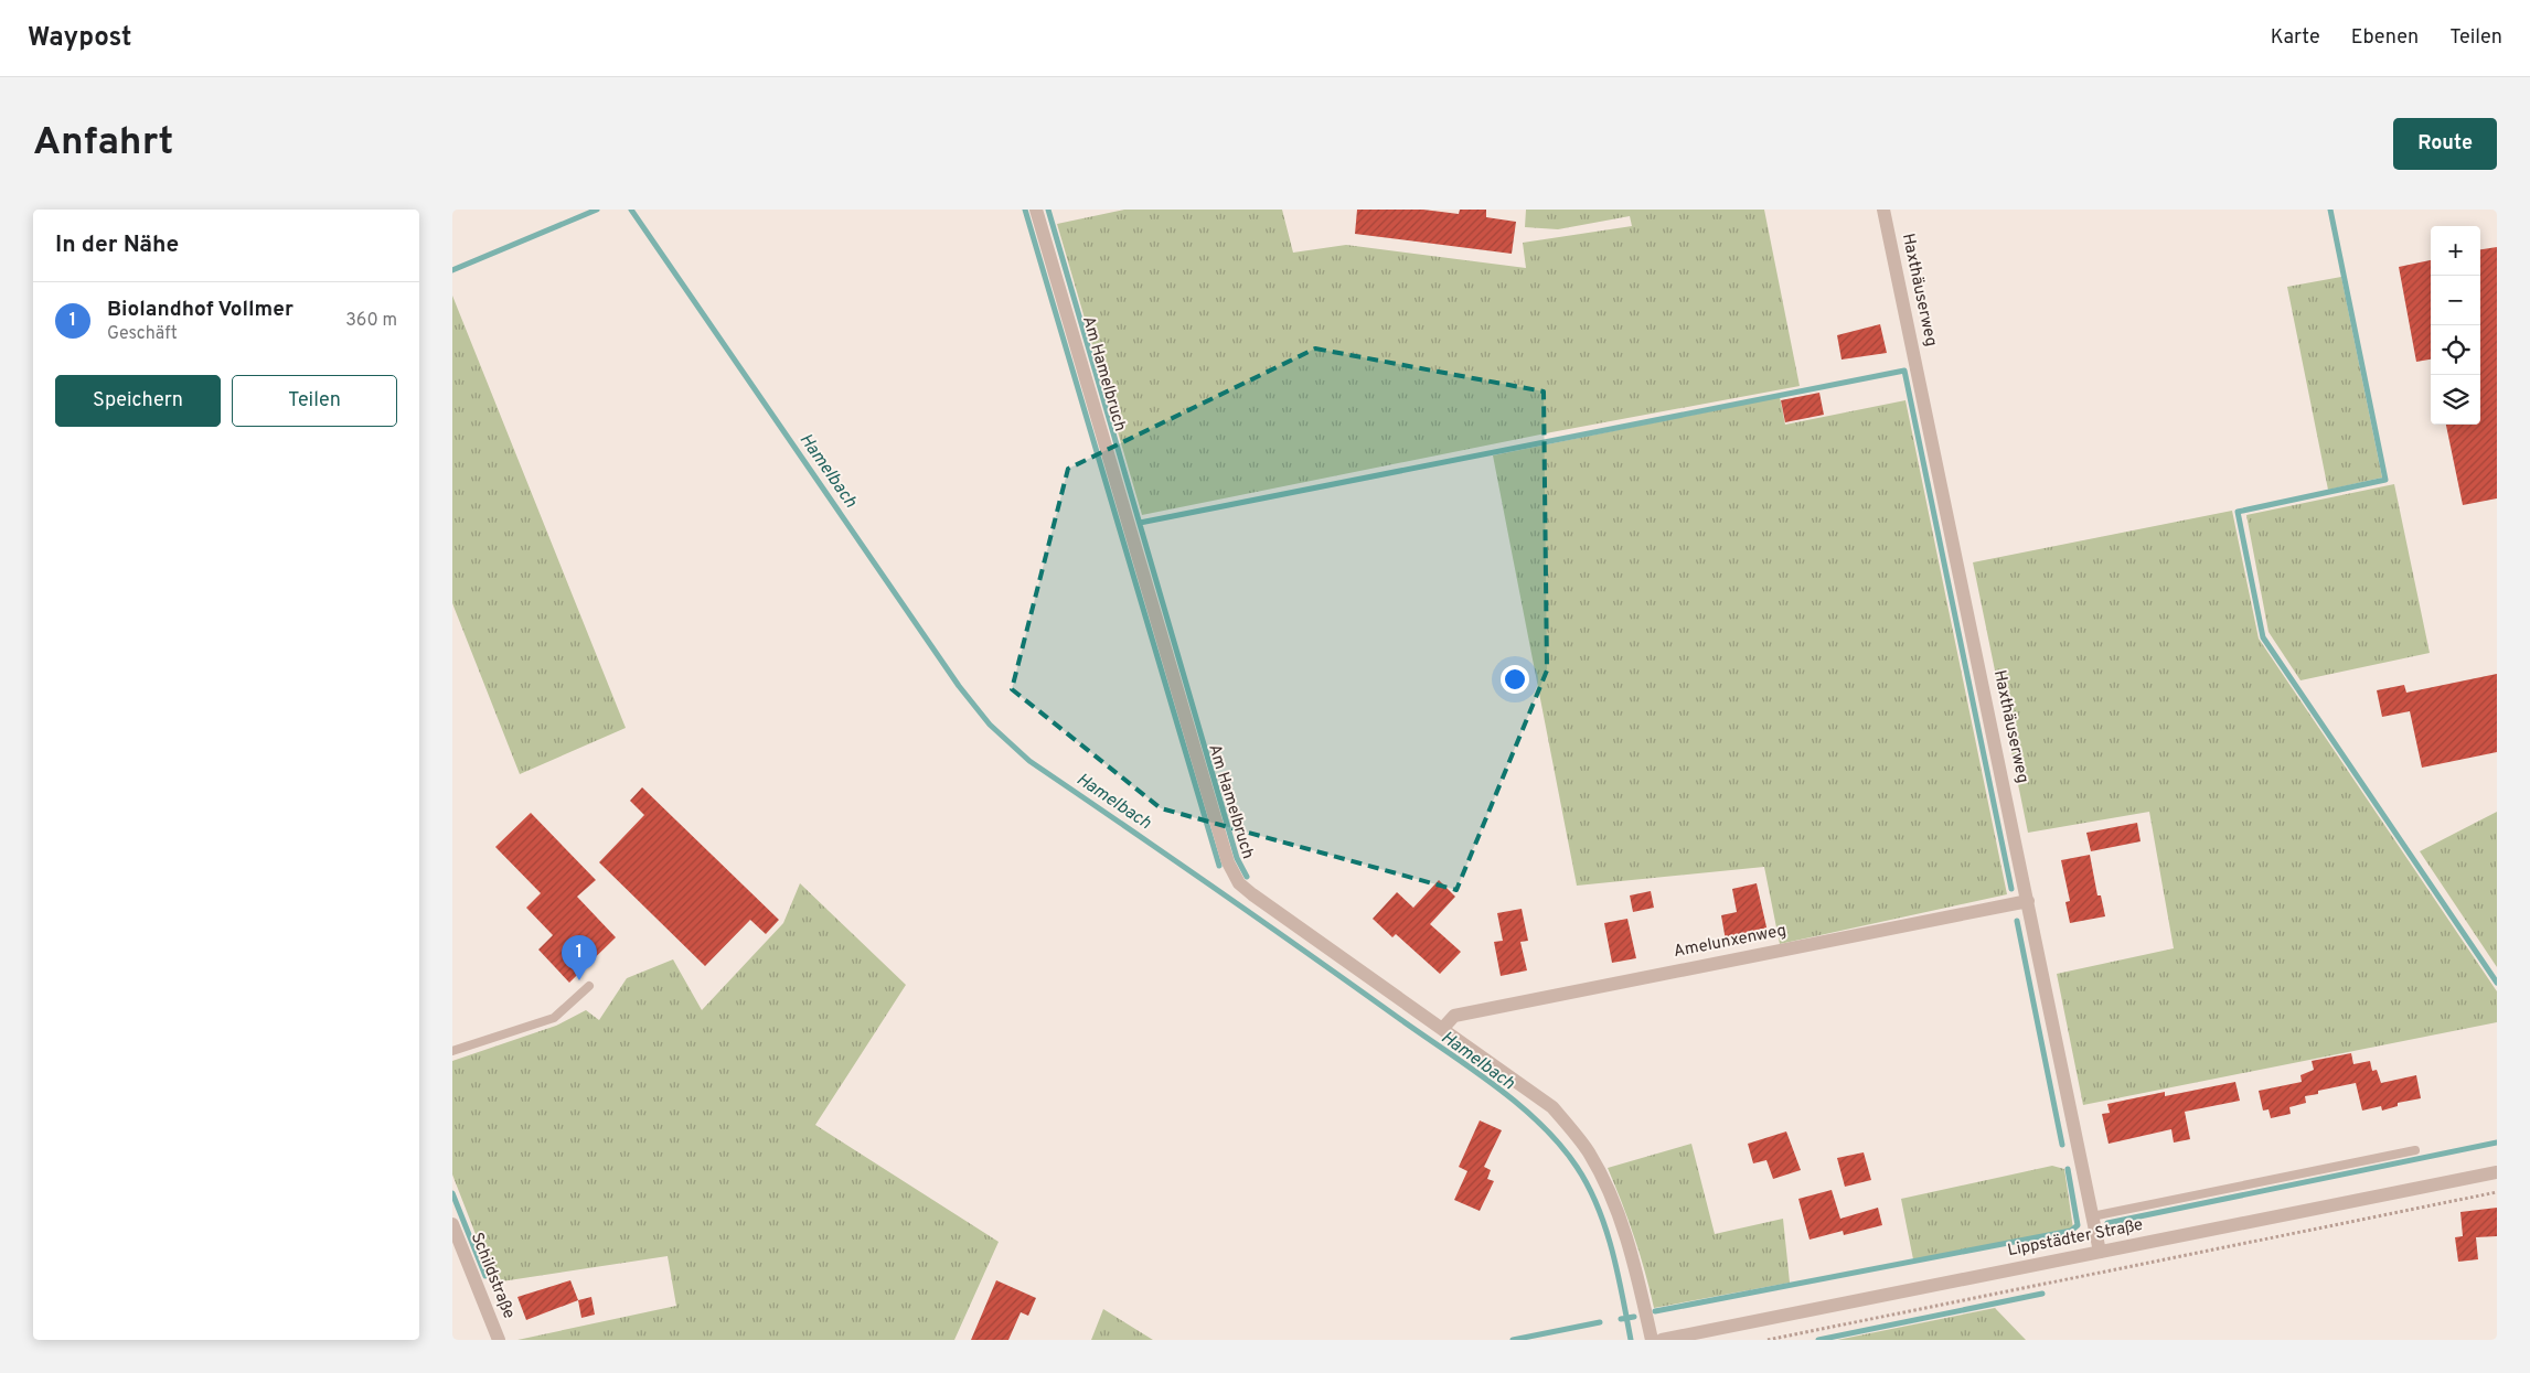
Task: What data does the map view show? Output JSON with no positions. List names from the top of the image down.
{
  "streets": {
    "street": [
      "Haxthäuserweg",
      "Am Hamelbruch",
      "Amelunxenweg",
      "Lippstädter Straße",
      "Schildstraße"
    ]
  },
  "crossings": [
    ["Haxthäuserweg", "Amelunxenweg"],
    ["Haxthäuserweg", "Lippstädter Straße"],
    ["Am Hamelbruch", "Amelunxenweg"]
  ],
  "water": ["Hamelbach"],
  "page": {
    "header": "Waypost",
    "nav": ["Karte", "Ebenen", "Teilen"],
    "buttons": [
      "Route",
      ["Speichern", "Teilen"]
    ],
    "title": "Anfahrt",
    "heading": "In der Nähe",
    "map_buttons": ["+", "−"],
    "list": [
      {
        "mark": "1",
        "name": "Biolandhof Vollmer",
        "note": "Geschäft",
        "value": "360 m"
      }
    ],
    "pins": "1"
  }
}
